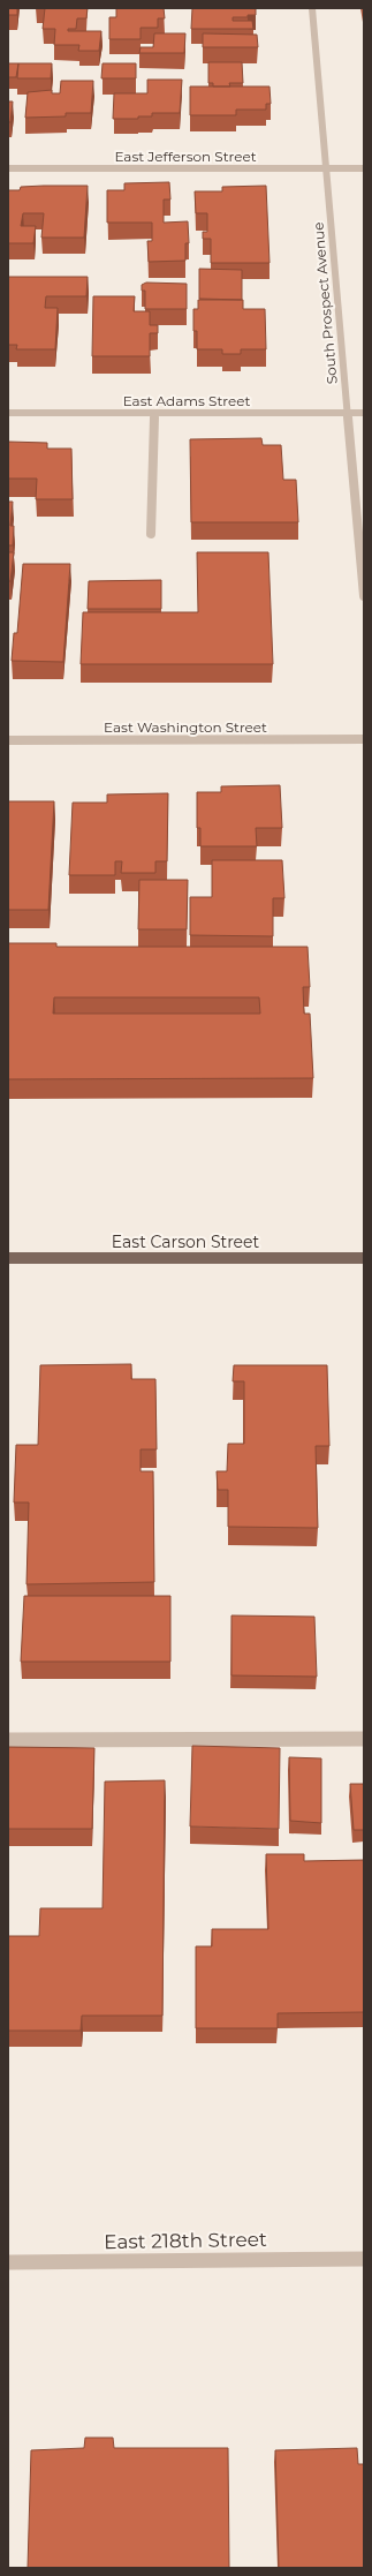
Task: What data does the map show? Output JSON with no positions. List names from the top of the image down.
{
  "streets": {
    "main road": ["East Carson Street"],
    "street": [
      "East Jefferson Street",
      "South Prospect Avenue",
      "East Adams Street",
      "East Washington Street",
      "East 218th Street"
    ]
  },
  "crossings": [
    ["East Jefferson Street", "South Prospect Avenue"],
    ["South Prospect Avenue", "East Adams Street"]
  ]
}
